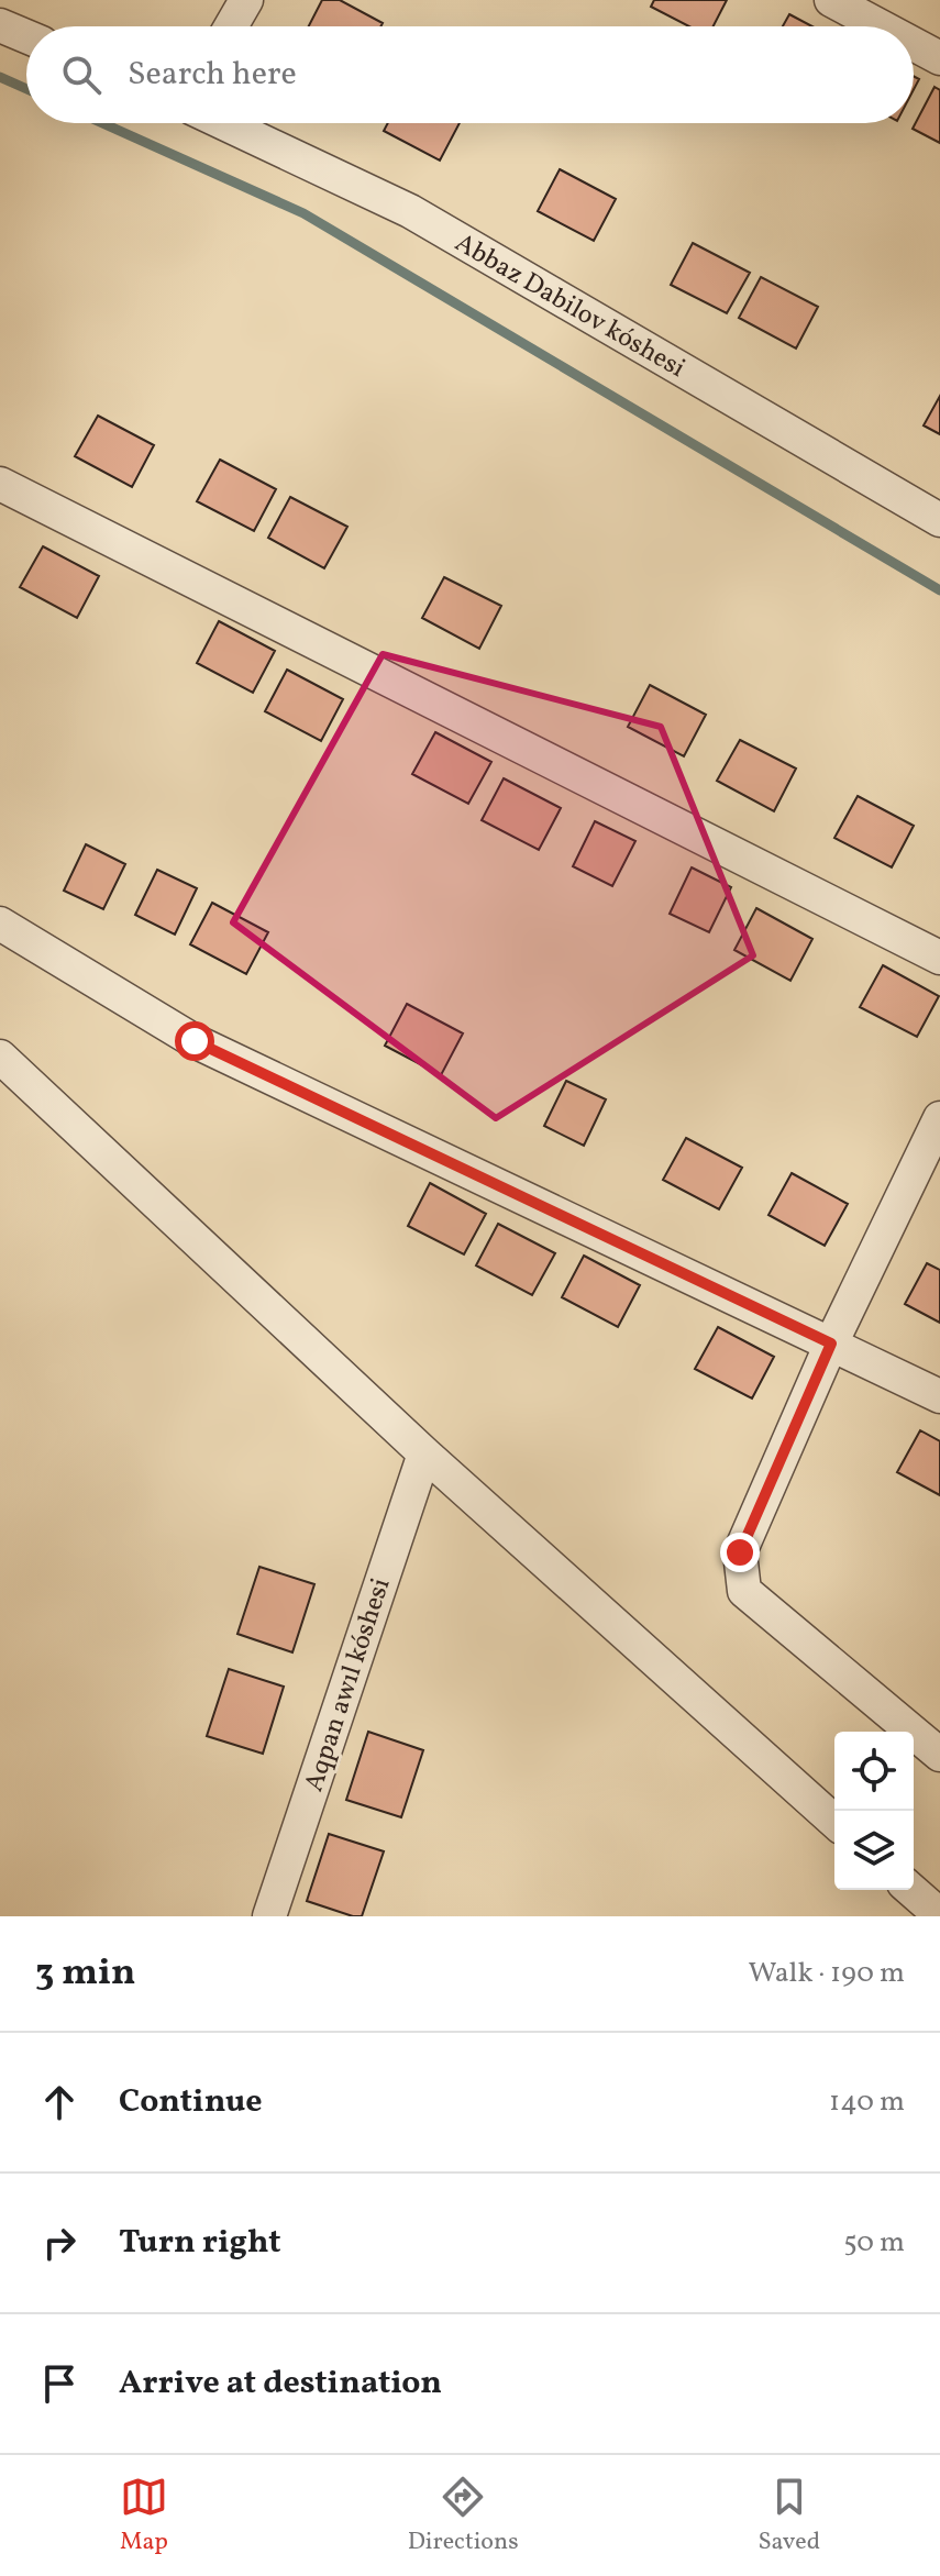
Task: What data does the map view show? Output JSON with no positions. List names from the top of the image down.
{
  "streets": {
    "street": ["Abbaz Dabilov kóshesi", "Aqpan awıl kóshesi"]
  },
  "page": {
    "search": "Search here",
    "heading": ["3 min", "Walk · 190 m"],
    "list": [
      ["Continue", "140 m"],
      ["Turn right", "50 m"],
      "Arrive at destination"
    ],
    "nav": ["Map", "Directions", "Saved"]
  }
}
